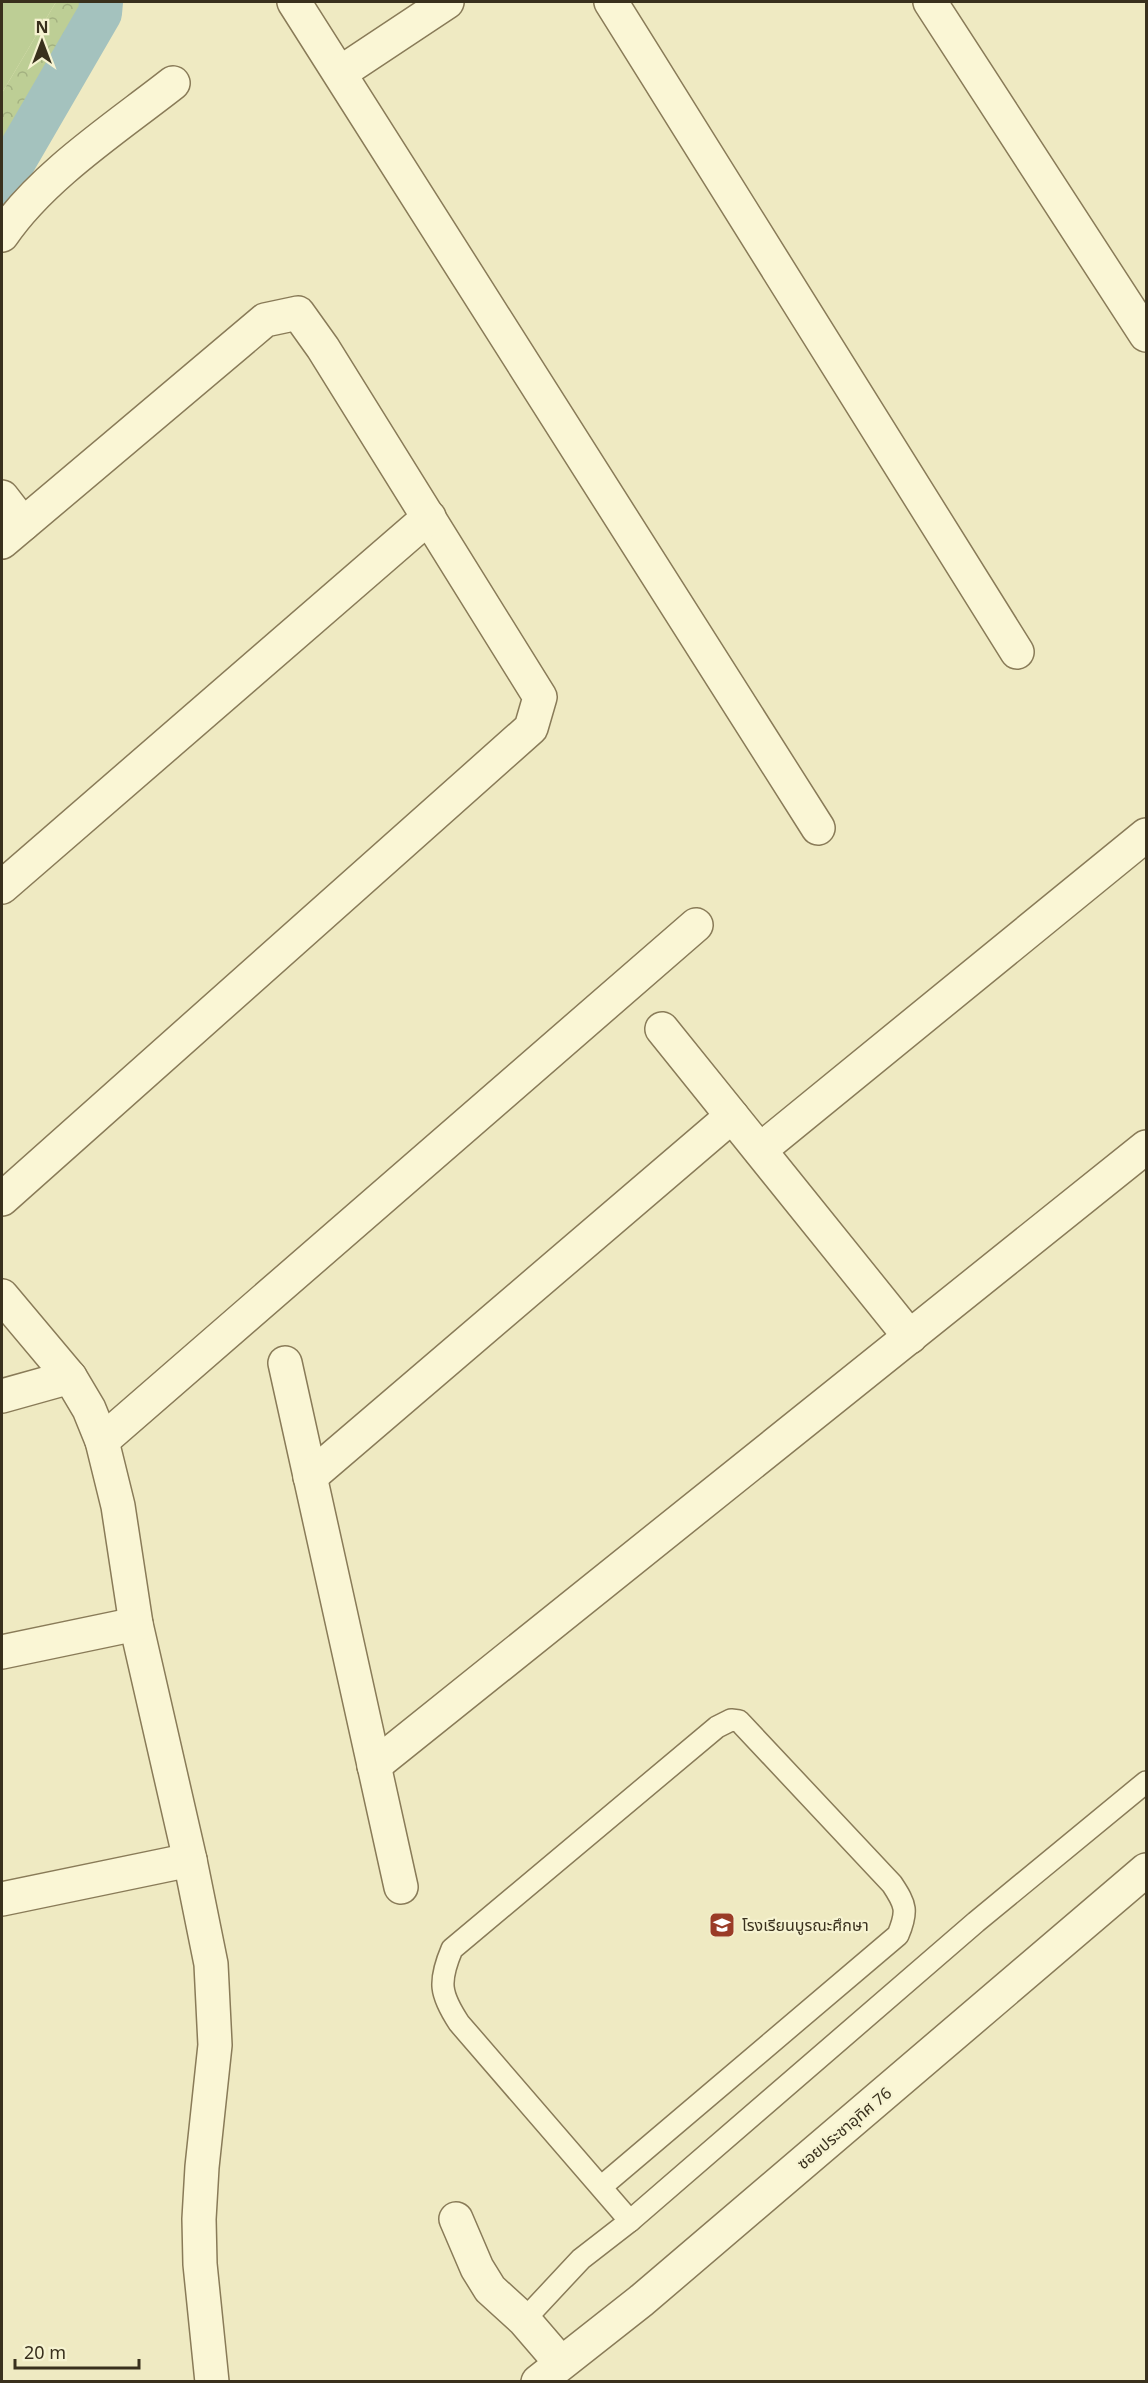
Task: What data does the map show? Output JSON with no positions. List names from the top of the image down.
{
  "streets": {
    "street": ["ซอยประชาอุทิศ 76"]
  },
  "places": {
    "school or university": ["โรงเรียนบูรณะศึกษา"]
  },
  "scale_bar": "20 m",
  "north": "top"
}
